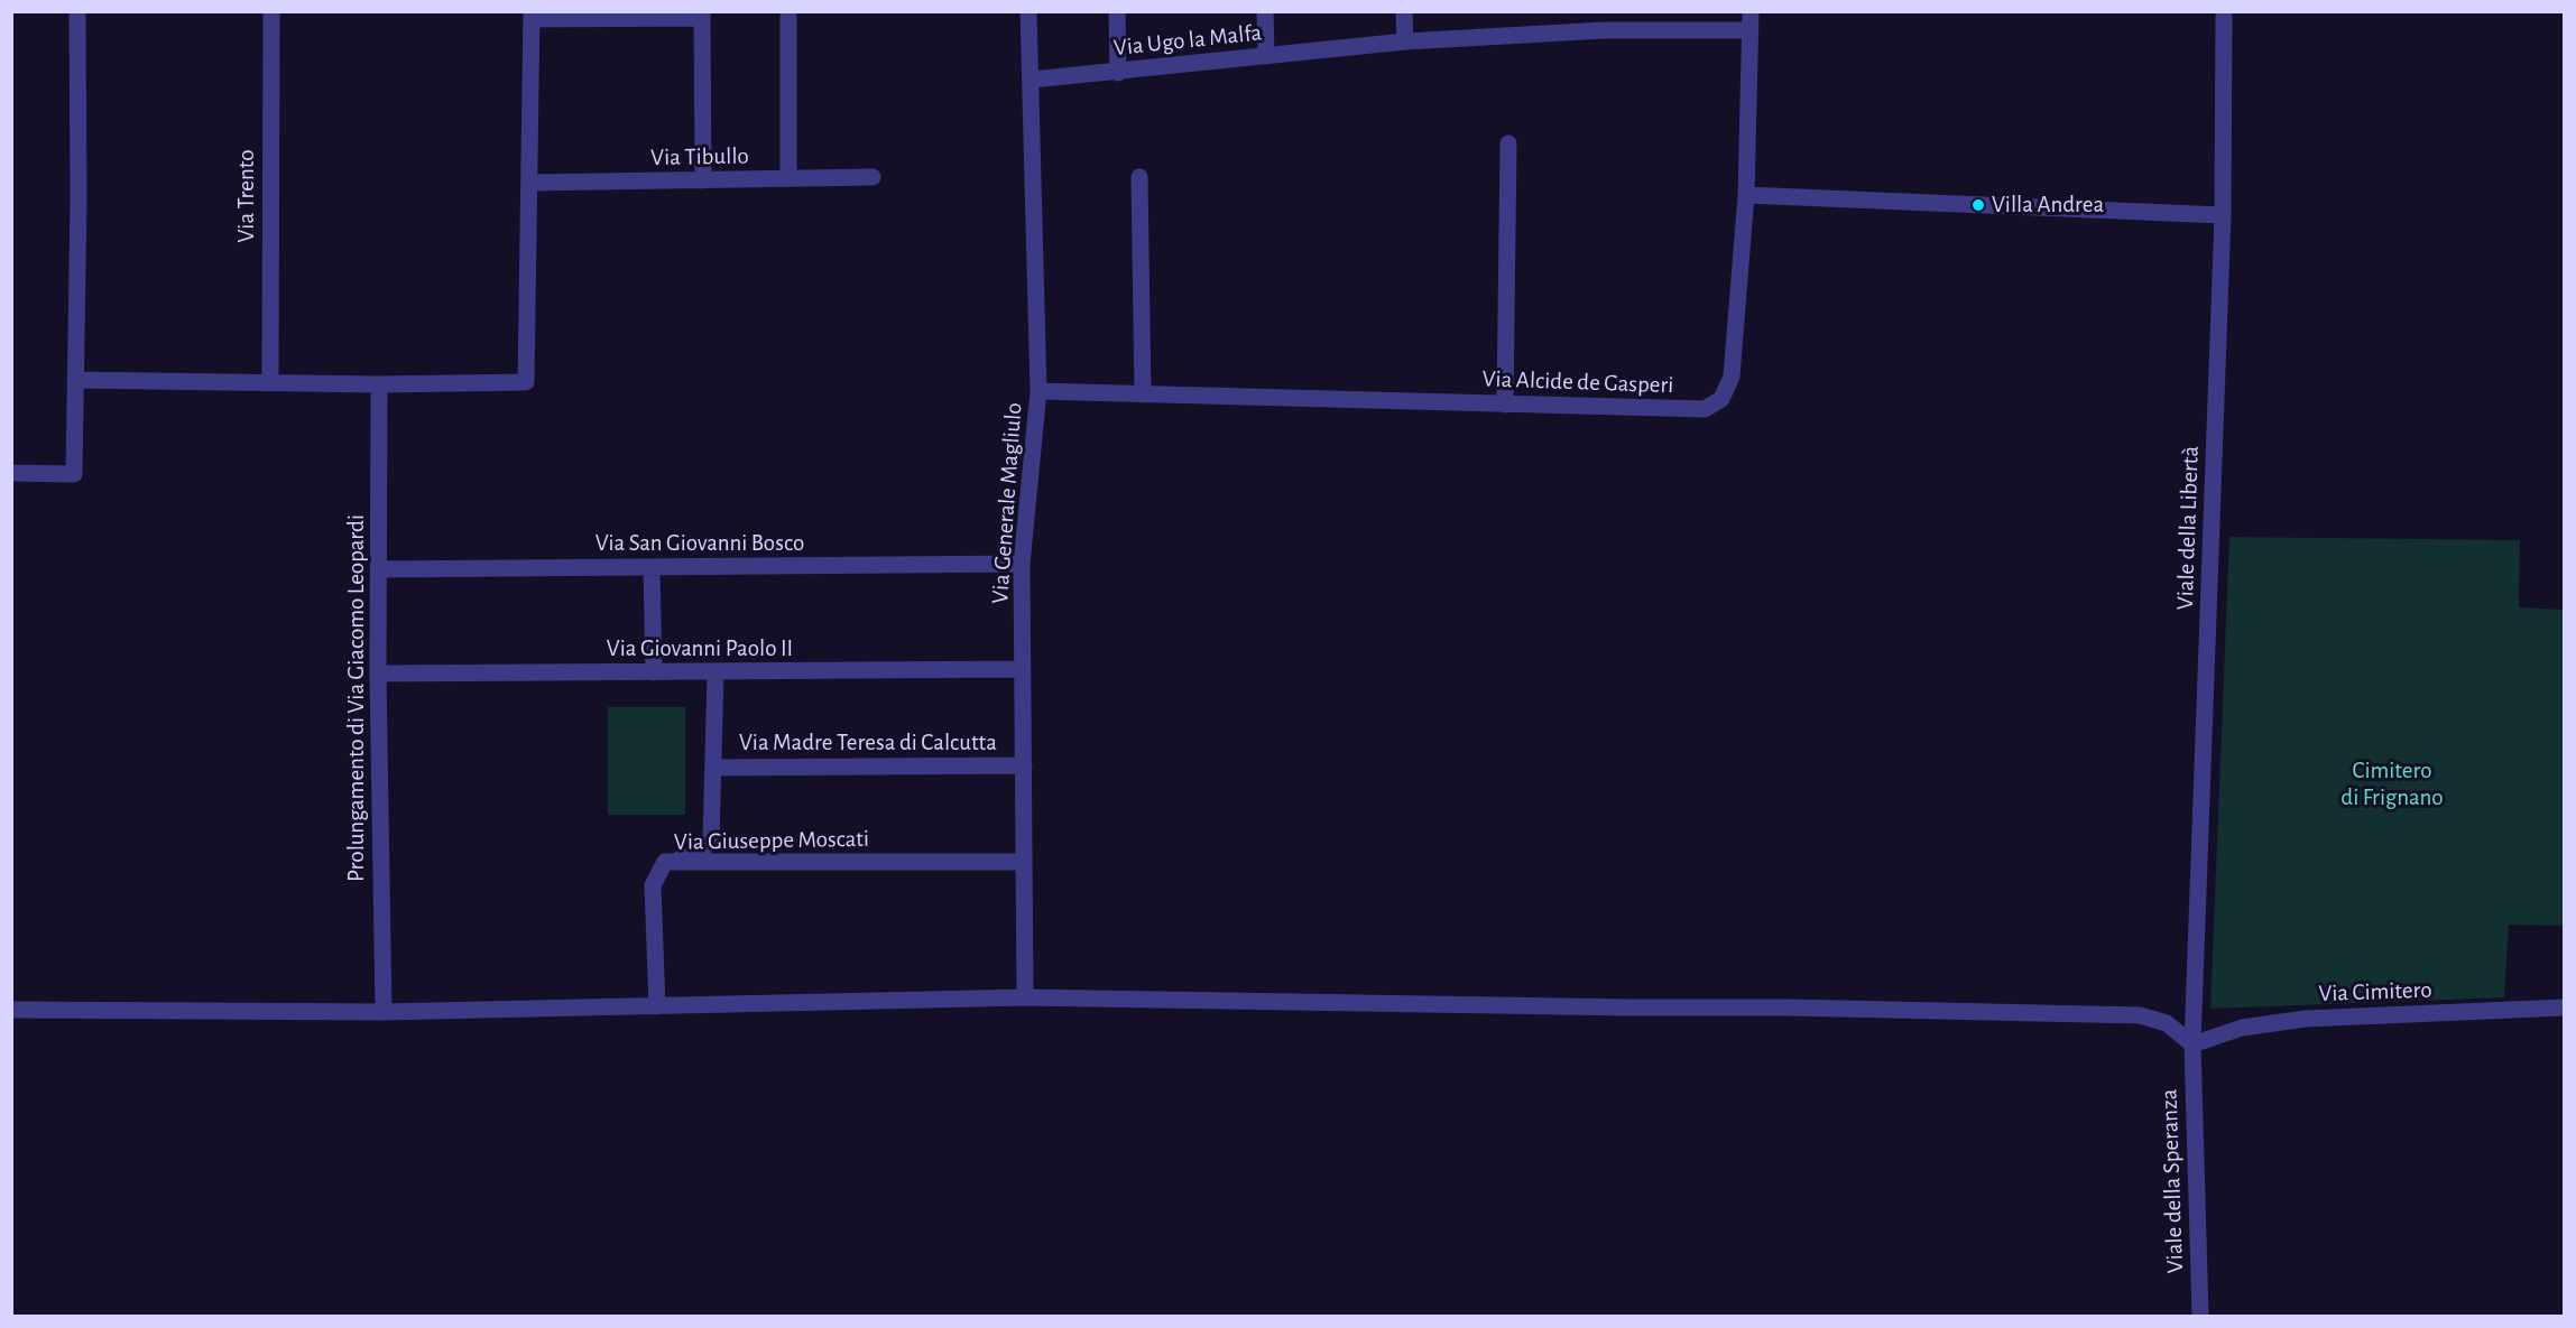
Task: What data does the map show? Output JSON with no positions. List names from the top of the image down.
{
  "streets": {
    "street": [
      "Via Ugo la Malfa",
      "Via Tibullo",
      "Via Trento",
      "Via Alcide de Gasperi",
      "Via Generale Magliulo",
      "Viale della Libertà",
      "Via San Giovanni Bosco",
      "Via Giovanni Paolo II",
      "Prolungamento di Via Giacomo Leopardi",
      "Via Madre Teresa di Calcutta",
      "Via Giuseppe Moscati",
      "Via Cimitero",
      "Viale della Speranza"
    ]
  },
  "crossings": [
    ["Via Ugo la Malfa", "Via Alcide de Gasperi"],
    ["Via Ugo la Malfa", "Via Generale Magliulo"],
    ["Via Alcide de Gasperi", "Via Generale Magliulo"],
    ["Via Generale Magliulo", "Via San Giovanni Bosco"],
    ["Via Generale Magliulo", "Via Giovanni Paolo II"],
    ["Via Generale Magliulo", "Via Madre Teresa di Calcutta"],
    ["Via Generale Magliulo", "Via Giuseppe Moscati"],
    ["Viale della Libertà", "Via Cimitero"],
    ["Viale della Libertà", "Viale della Speranza"],
    ["Via San Giovanni Bosco", "Prolungamento di Via Giacomo Leopardi"],
    ["Via Giovanni Paolo II", "Prolungamento di Via Giacomo Leopardi"],
    ["Via Cimitero", "Viale della Speranza"]
  ],
  "parks": ["Cimitero di Frignano"],
  "places": ["Villa Andrea"]
}
